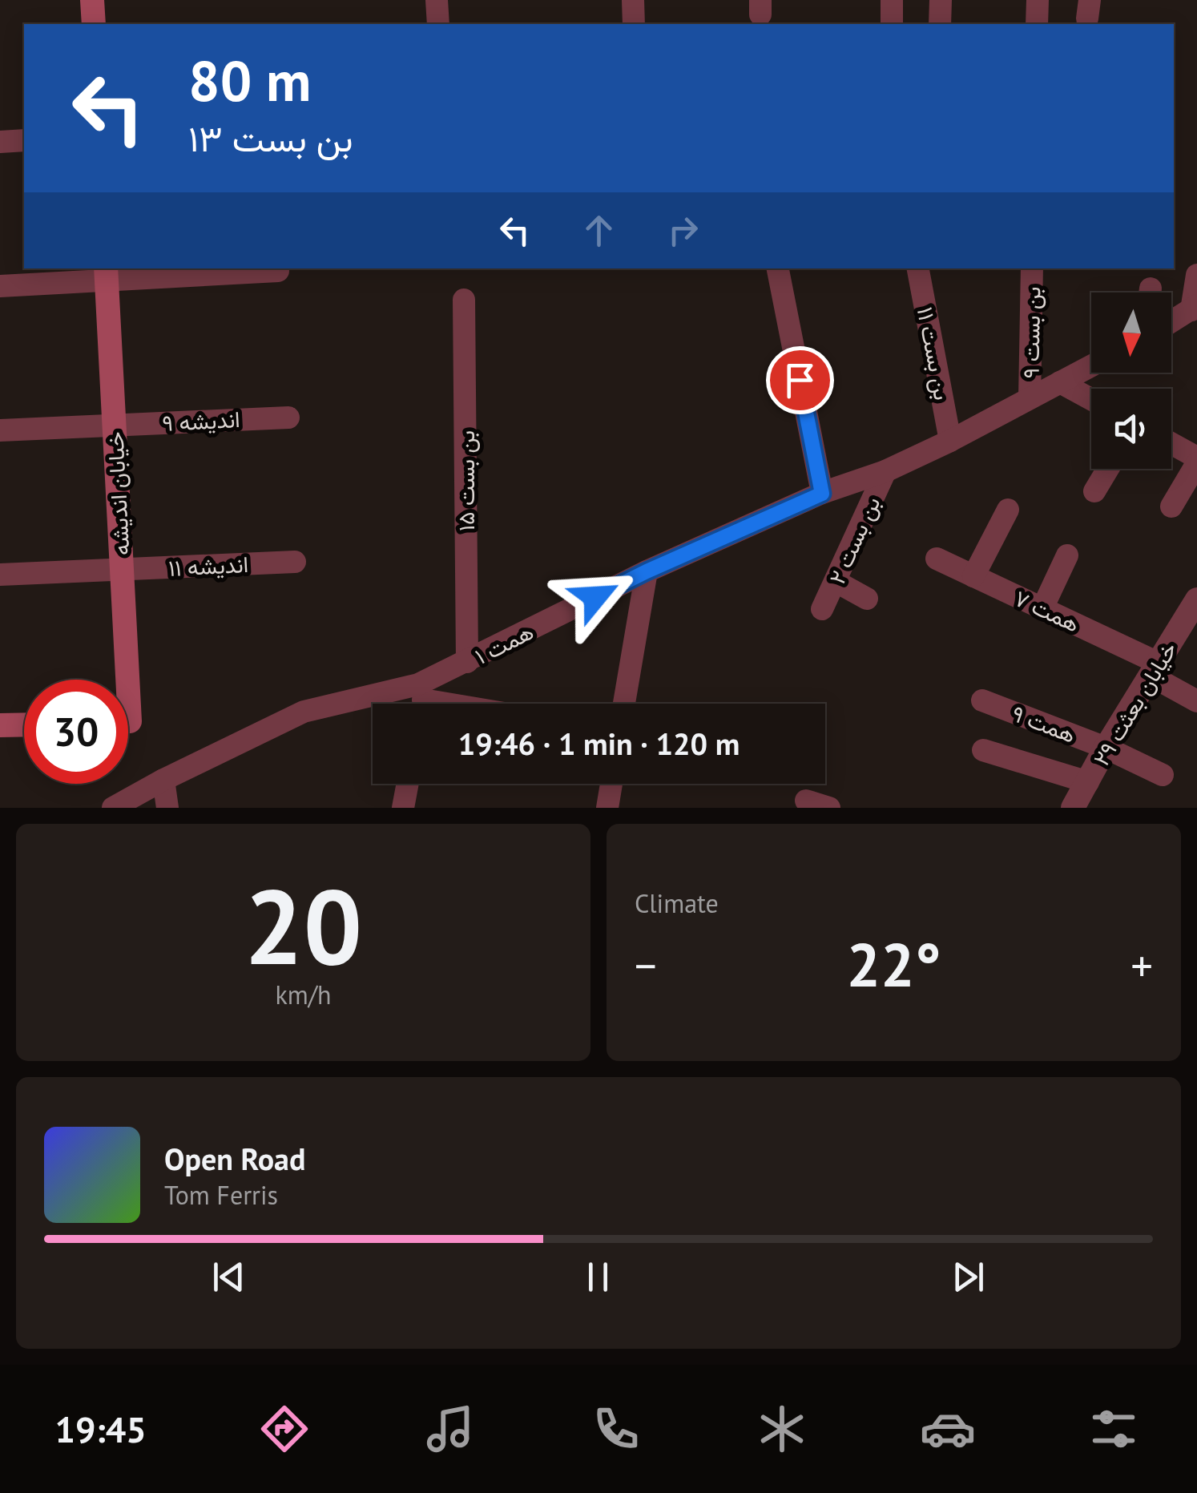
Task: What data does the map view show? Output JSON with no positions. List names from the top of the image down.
{
  "streets": {
    "main road": ["خیابان اندیشه"],
    "street": [
      "بن بست ۹",
      "بن بست ۱۱",
      "اندیشه ۹",
      "بن بست ۱۵",
      "بن بست ۲",
      "اندیشه ۱۱",
      "همت ۷",
      "همت ۱",
      "خیابان بعثت ۲۹",
      "همت ۹"
    ]
  },
  "crossings": [
    ["بن بست ۹", "همت ۱"],
    ["بن بست ۱۱", "همت ۱"],
    ["اندیشه ۹", "خیابان اندیشه"],
    ["بن بست ۱۵", "همت ۱"],
    ["خیابان اندیشه", "اندیشه ۱۱"],
    ["بن بست ۲", "همت ۱"],
    ["همت ۷", "خیابان بعثت ۲۹"],
    ["خیابان بعثت ۲۹", "همت ۹"]
  ],
  "north": "bottom",
  "page": {
    "turn": ["80 m", "بن بست ۱۳"],
    "limit": "30",
    "trip": "19:46 · 1 min · 120 m",
    "tile": [
      ["20", "km/h"],
      "Climate"
    ],
    "heat": ["−", "22°", "+"],
    "song": ["Open Road", "Tom Ferris"],
    "tabs": "19:45"
  }
}
